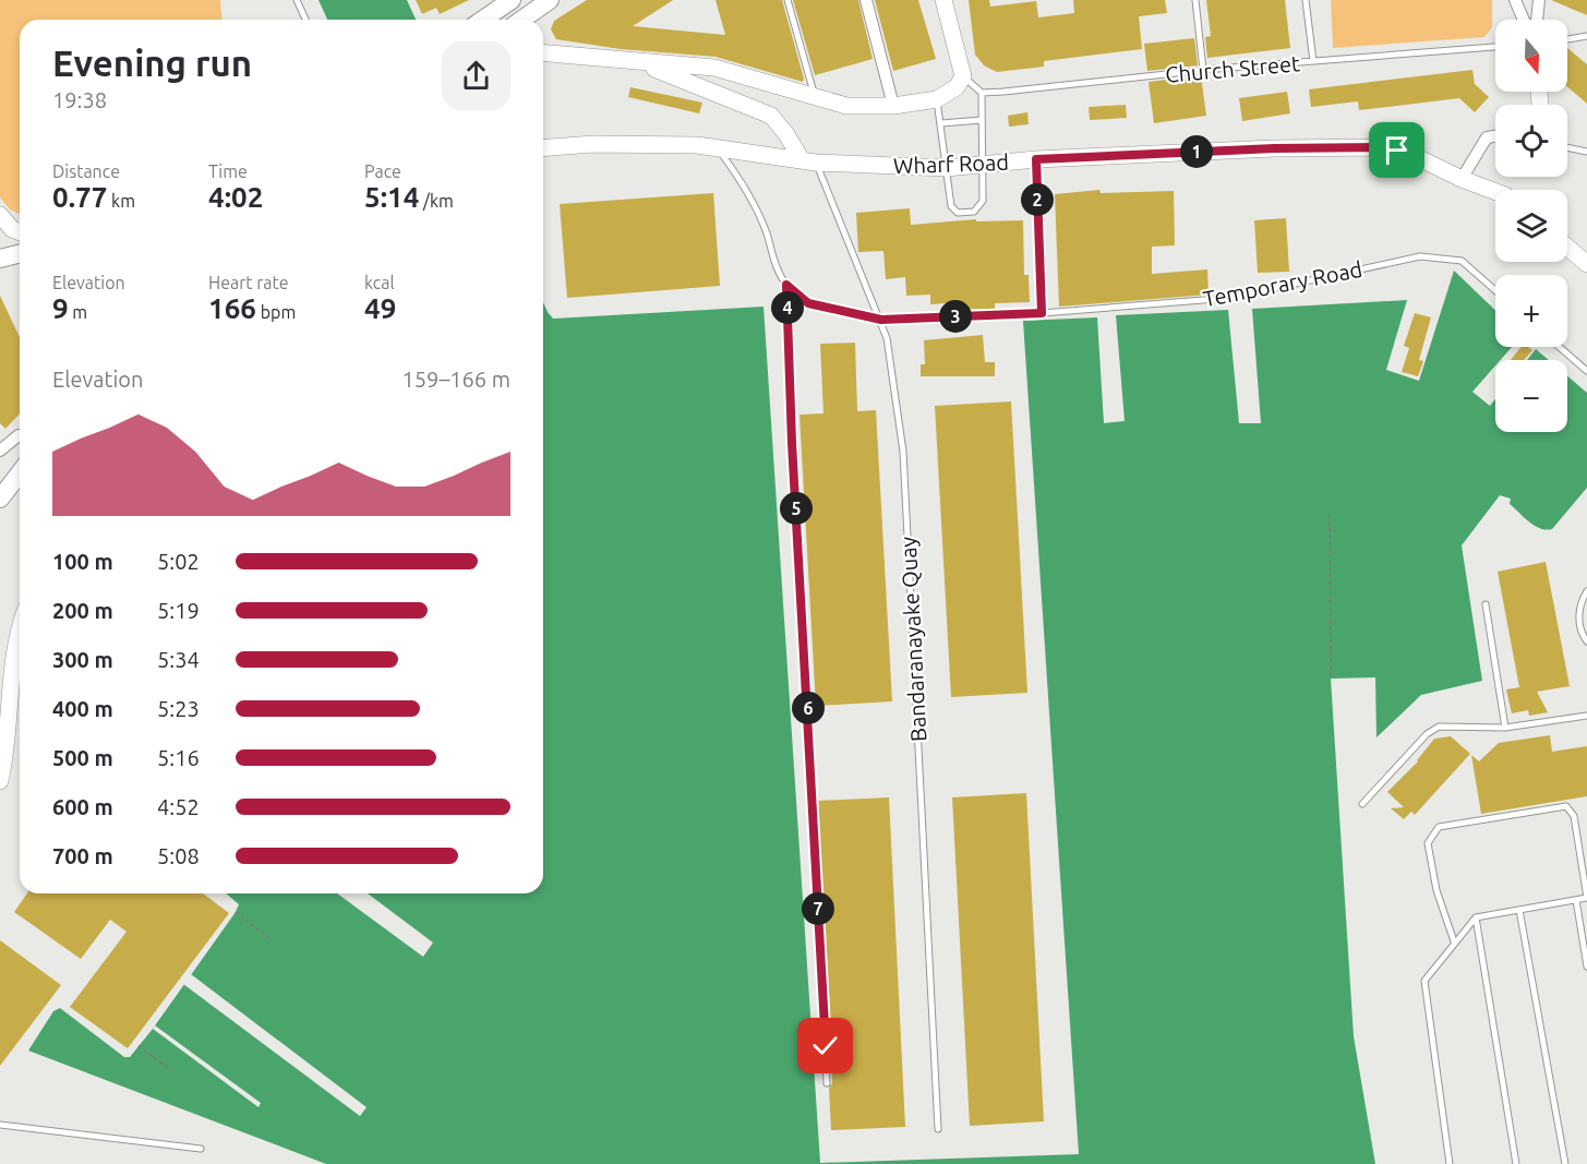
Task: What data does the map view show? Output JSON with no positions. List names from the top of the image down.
{
  "streets": {
    "main road": ["Wharf Road"],
    "lane": ["Church Street", "Temporary Road", "Bandaranayake Quay"]
  },
  "crossings": [
    ["Wharf Road", "Bandaranayake Quay"],
    ["Temporary Road", "Bandaranayake Quay"]
  ],
  "north": "bottom",
  "page": {
    "map_buttons": ["+", "−"],
    "heading": ["Evening run", "19:38"],
    "stats": [
      ["Distance", "0.77 km"],
      ["Time", "4:02"],
      ["Pace", "5:14 /km"],
      ["Elevation", "9 m"],
      ["Heart rate", "166 bpm"],
      ["kcal", "49"]
    ],
    "pins": [
      "1",
      "2",
      "4",
      "3",
      "5",
      "6",
      "7"
    ],
    "chart": ["Elevation", "159–166 m"],
    "list": [
      {
        "name": "100 m",
        "note": "5:02"
      },
      {
        "name": "200 m",
        "note": "5:19"
      },
      {
        "name": "300 m",
        "note": "5:34"
      },
      {
        "name": "400 m",
        "note": "5:23"
      },
      {
        "name": "500 m",
        "note": "5:16"
      },
      {
        "name": "600 m",
        "note": "4:52"
      },
      {
        "name": "700 m",
        "note": "5:08"
      }
    ]
  }
}
